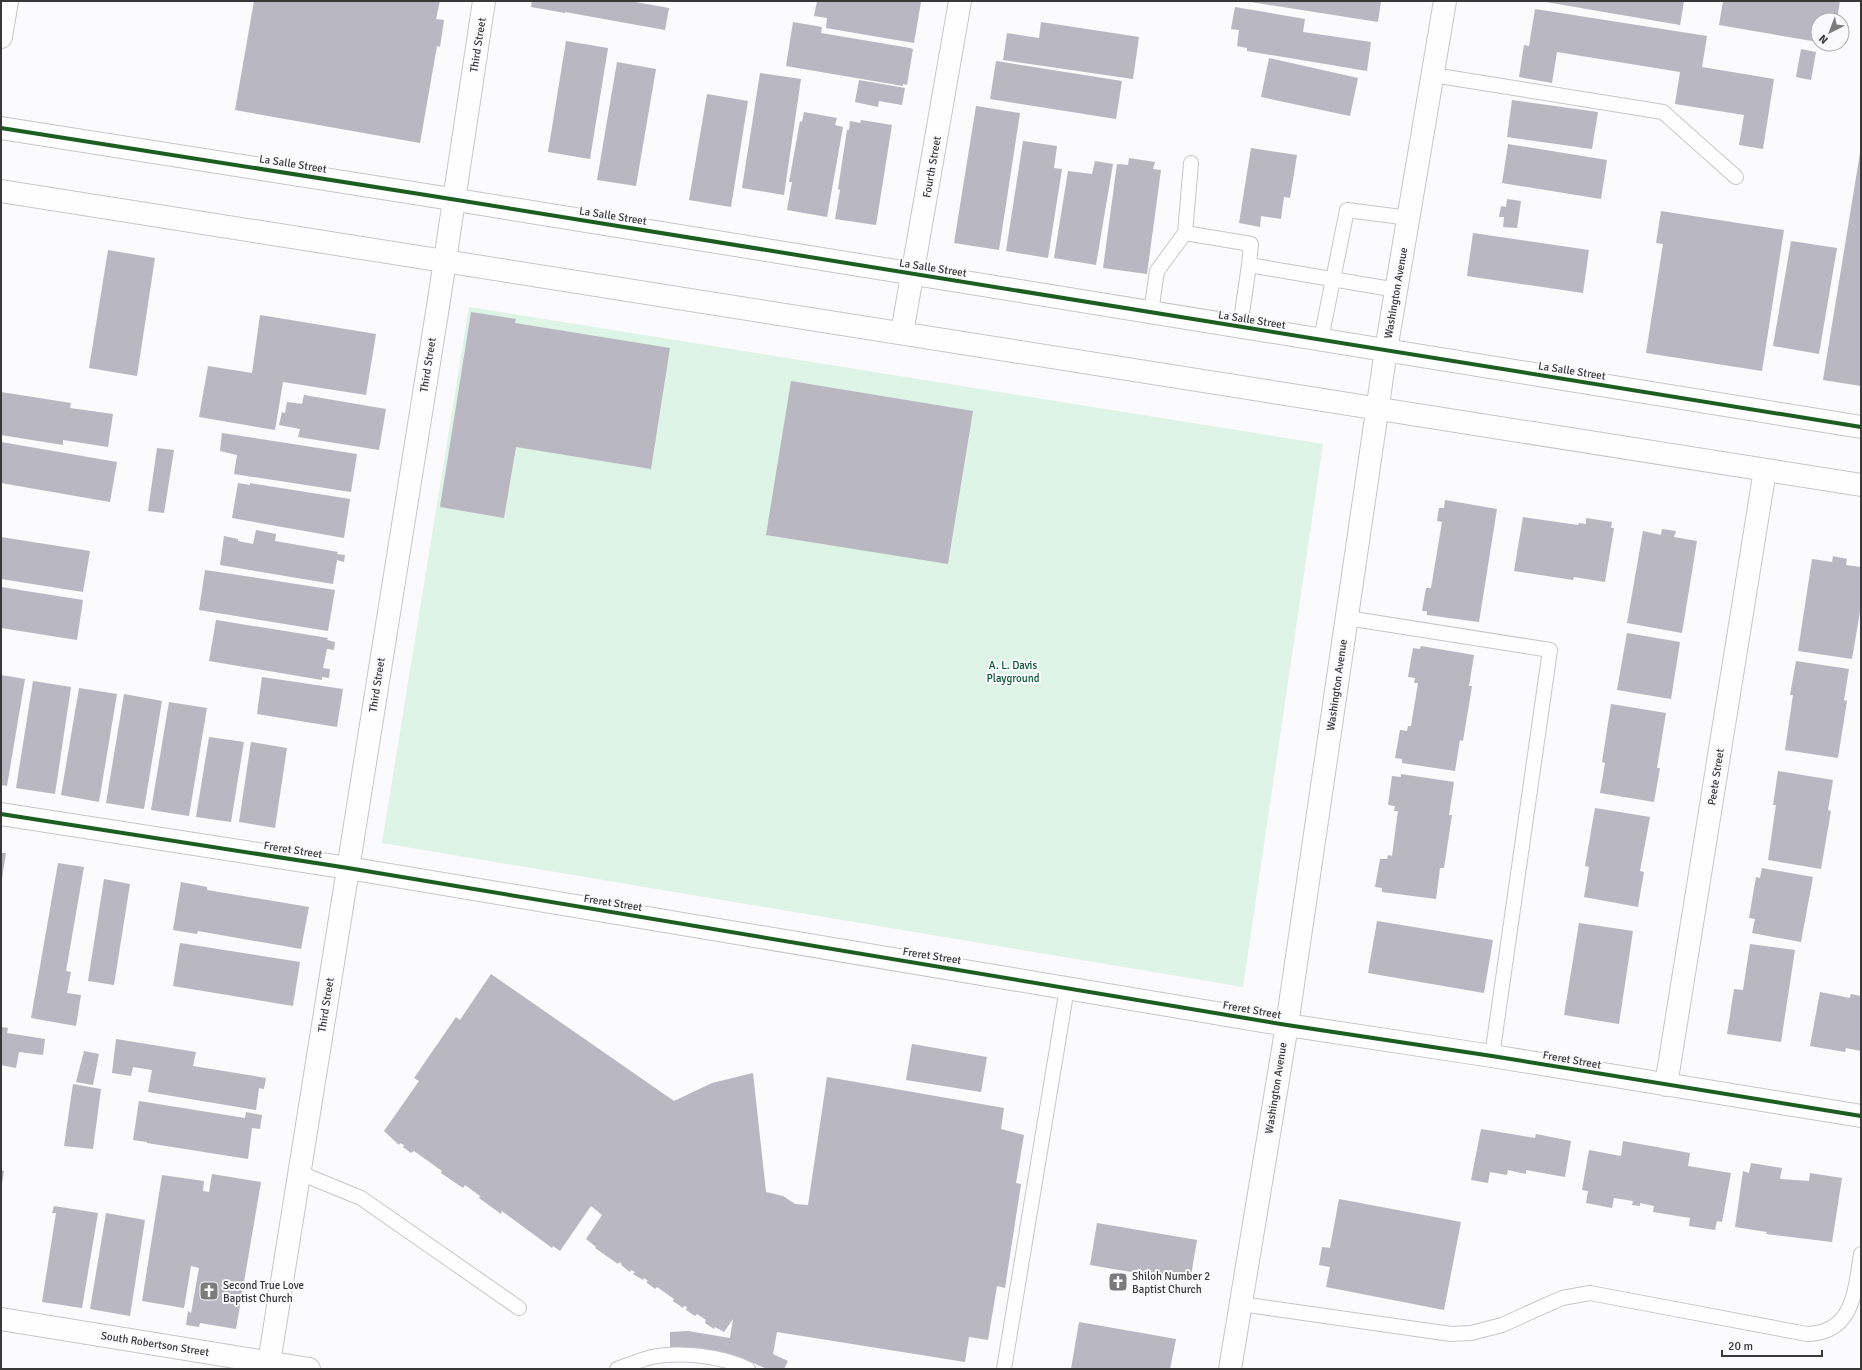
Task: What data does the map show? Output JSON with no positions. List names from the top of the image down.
{
  "streets": {
    "street": [
      "Third Street",
      "La Salle Street",
      "Fourth Street",
      "Washington Avenue",
      "Peete Street",
      "Freret Street",
      "South Robertson Street"
    ]
  },
  "crossings": [
    ["Third Street", "La Salle Street"],
    ["Third Street", "Freret Street"],
    ["Third Street", "South Robertson Street"],
    ["La Salle Street", "Fourth Street"],
    ["La Salle Street", "Washington Avenue"],
    ["Washington Avenue", "Freret Street"],
    ["Peete Street", "Freret Street"]
  ],
  "parks": ["A. L. Davis Playground"],
  "places": {
    "church": ["Shiloh Number 2 Baptist Church", "Second True Love Baptist Church"]
  },
  "scale_bar": "20 m",
  "north": "bottom left"
}
